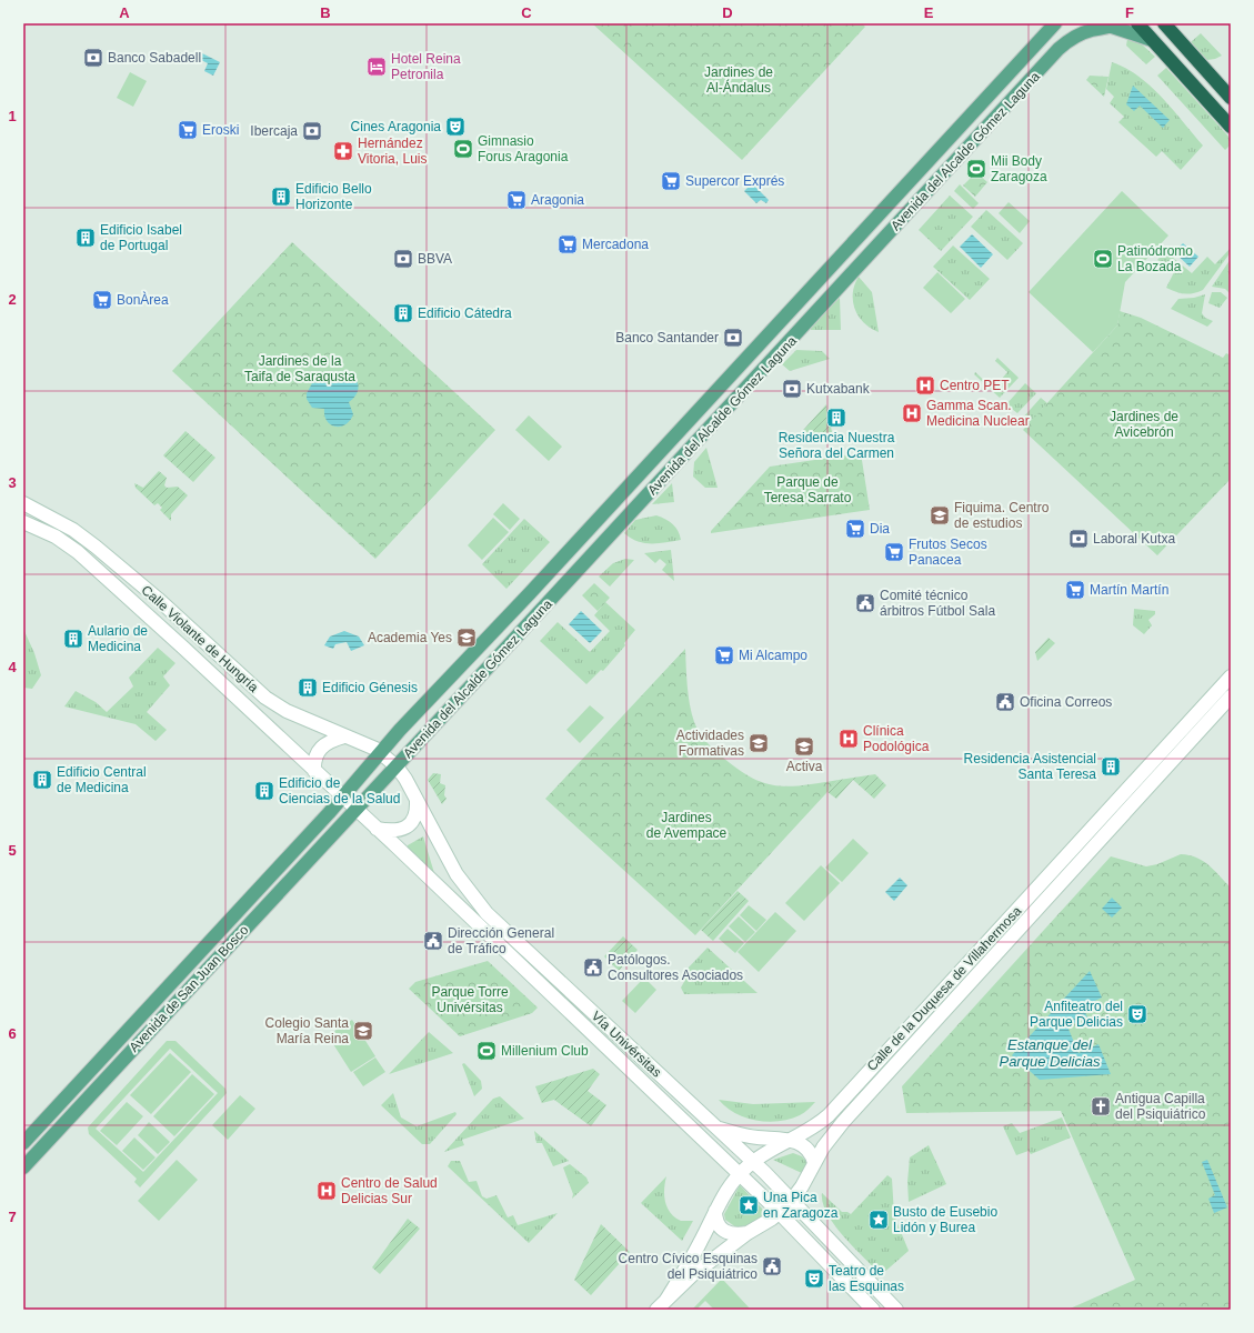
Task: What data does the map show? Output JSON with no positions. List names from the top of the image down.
{
  "streets": {
    "main road": [
      "Avenida del Alcalde Gómez Laguna",
      "Calle Violante de Hungría",
      "Avenida de San Juan Bosco",
      "Calle de la Duquesa de Villahermosa",
      "Vía Univérsitas"
    ]
  },
  "crossings": [
    ["Avenida del Alcalde Gómez Laguna", "Calle Violante de Hungría"],
    ["Avenida del Alcalde Gómez Laguna", "Avenida de San Juan Bosco"],
    ["Avenida del Alcalde Gómez Laguna", "Vía Univérsitas"],
    ["Calle Violante de Hungría", "Avenida de San Juan Bosco"],
    ["Calle Violante de Hungría", "Vía Univérsitas"],
    ["Avenida de San Juan Bosco", "Vía Univérsitas"],
    ["Calle de la Duquesa de Villahermosa", "Vía Univérsitas"]
  ],
  "water": ["Estanque del Parque Delicias"],
  "parks": [
    "Jardines de Al-Ándalus",
    "Jardines de la Taifa de Saraqusta",
    "Jardines de Avicebrón",
    "Parque de Teresa Sarrato",
    "Jardines de Avempace",
    "Parque Torre Univérsitas"
  ],
  "places": {
    "bank": [
      "Banco Sabadell",
      "Ibercaja",
      "BBVA",
      "Banco Santander",
      "Kutxabank",
      "Laboral Kutxa"
    ],
    "hotel": ["Hotel Reina Petronila"],
    "theatre": ["Cines Aragonia", "Anfiteatro del Parque Delicias", "Teatro de las Esquinas"],
    "supermarket": [
      "Eroski",
      "Supercor Exprés",
      "Aragonia",
      "Mercadona",
      "BonÀrea",
      "Dia",
      "Frutos Secos Panacea",
      "Martín Martín",
      "Mi Alcampo"
    ],
    "sports": [
      "Gimnasio Forus Aragonia",
      "Mii Body Zaragoza",
      "Patinódromo La Bozada",
      "Millenium Club"
    ],
    "pharmacy": ["Hernández Vitoria, Luis"],
    "building": [
      "Edificio Bello Horizonte",
      "Edificio Isabel de Portugal",
      "Edificio Cátedra",
      "Residencia Nuestra Señora del Carmen",
      "Aulario de Medicina",
      "Edificio Génesis",
      "Residencia Asistencial Santa Teresa",
      "Edificio Central de Medicina",
      "Edificio de Ciencias de la Salud"
    ],
    "hospital": [
      "Centro PET",
      "Gamma Scan. Medicina Nuclear",
      "Clínica Podológica",
      "Centro de Salud Delicias Sur"
    ],
    "school or university": [
      "Fiquima. Centro de estudios",
      "Academia Yes",
      "Actividades Formativas",
      "Activa",
      "Colegio Santa María Reina"
    ],
    "public building": [
      "Comité técnico árbitros Fútbol Sala",
      "Oficina Correos",
      "Dirección General de Tráfico",
      "Patólogos. Consultores Asociados",
      "Centro Cívico Esquinas del Psiquiátrico"
    ],
    "church": ["Antigua Capilla del Psiquiátrico"],
    "place": ["Una Pica en Zaragoza", "Busto de Eusebio Lidón y Burea"]
  },
  "grid": {
    "columns": [
      "A",
      "B",
      "C",
      "D",
      "E",
      "F"
    ],
    "rows": [
      "1",
      "2",
      "3",
      "4",
      "5",
      "6",
      "7"
    ]
  }
}
